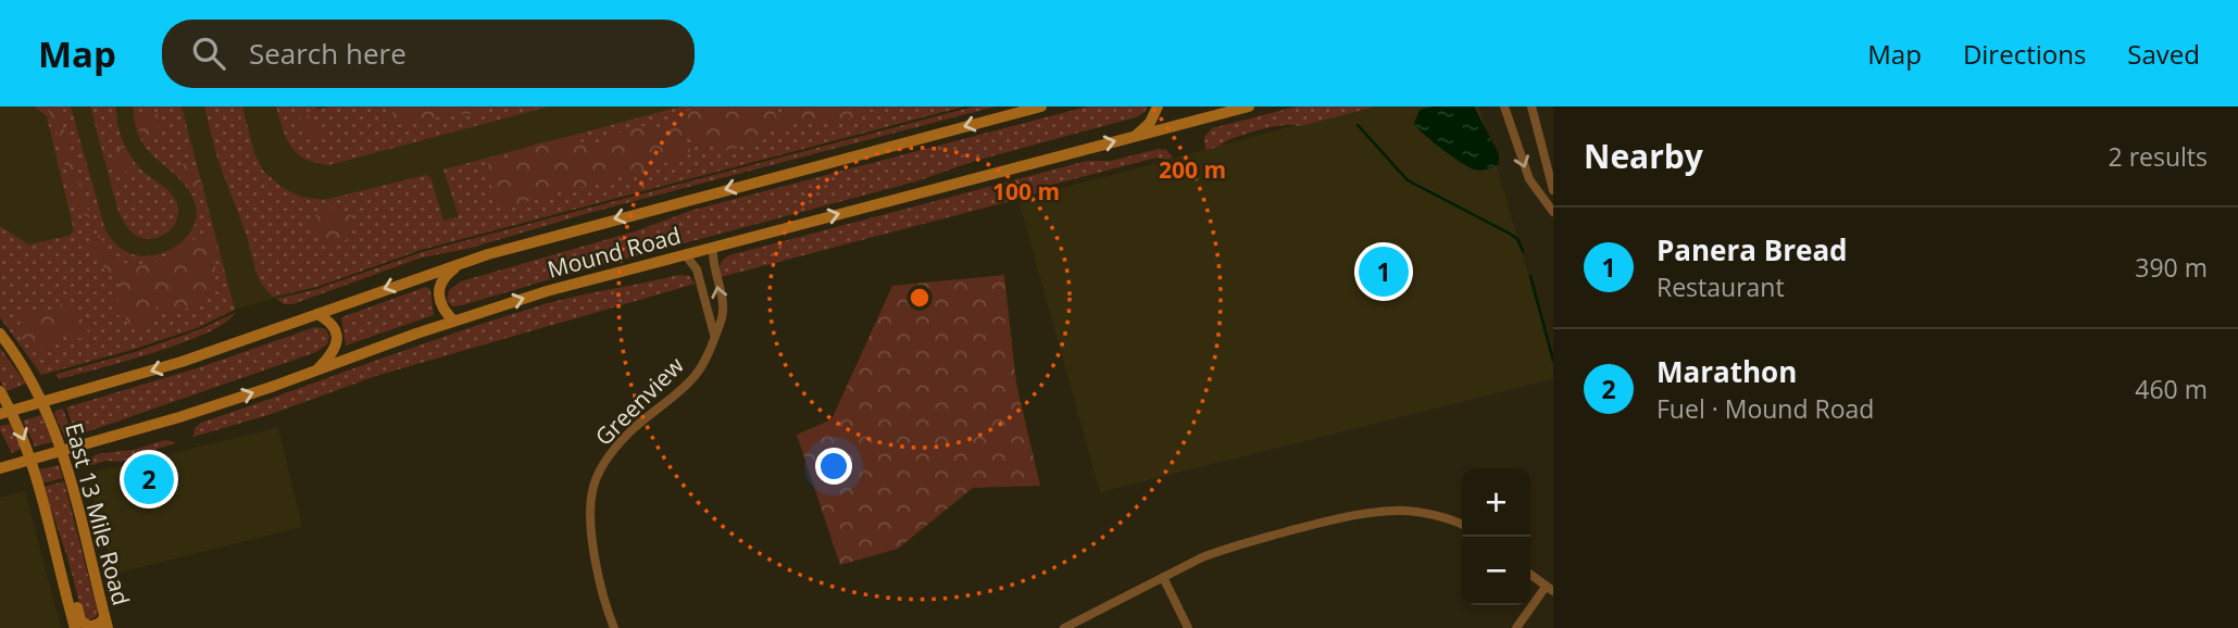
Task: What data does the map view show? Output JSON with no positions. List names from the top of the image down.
{
  "streets": {
    "main road": ["Mound Road", "East 13 Mile Road"],
    "street": ["Greenview"]
  },
  "crossings": [
    ["Mound Road", "Greenview"],
    ["Mound Road", "East 13 Mile Road"]
  ],
  "page": {
    "header": "Map",
    "search": "Search here",
    "nav": ["Map", "Directions", "Saved"],
    "heading": ["Nearby", "2 results"],
    "list": [
      {
        "mark": "1",
        "name": "Panera Bread",
        "note": "Restaurant",
        "value": "390 m"
      },
      {
        "mark": "2",
        "name": "Marathon",
        "note": "Fuel · Mound Road",
        "value": "460 m"
      }
    ],
    "pins": ["1", "2"],
    "map_buttons": ["+", "−"]
  },
  "rings": ["200 m", "100 m"]
}
